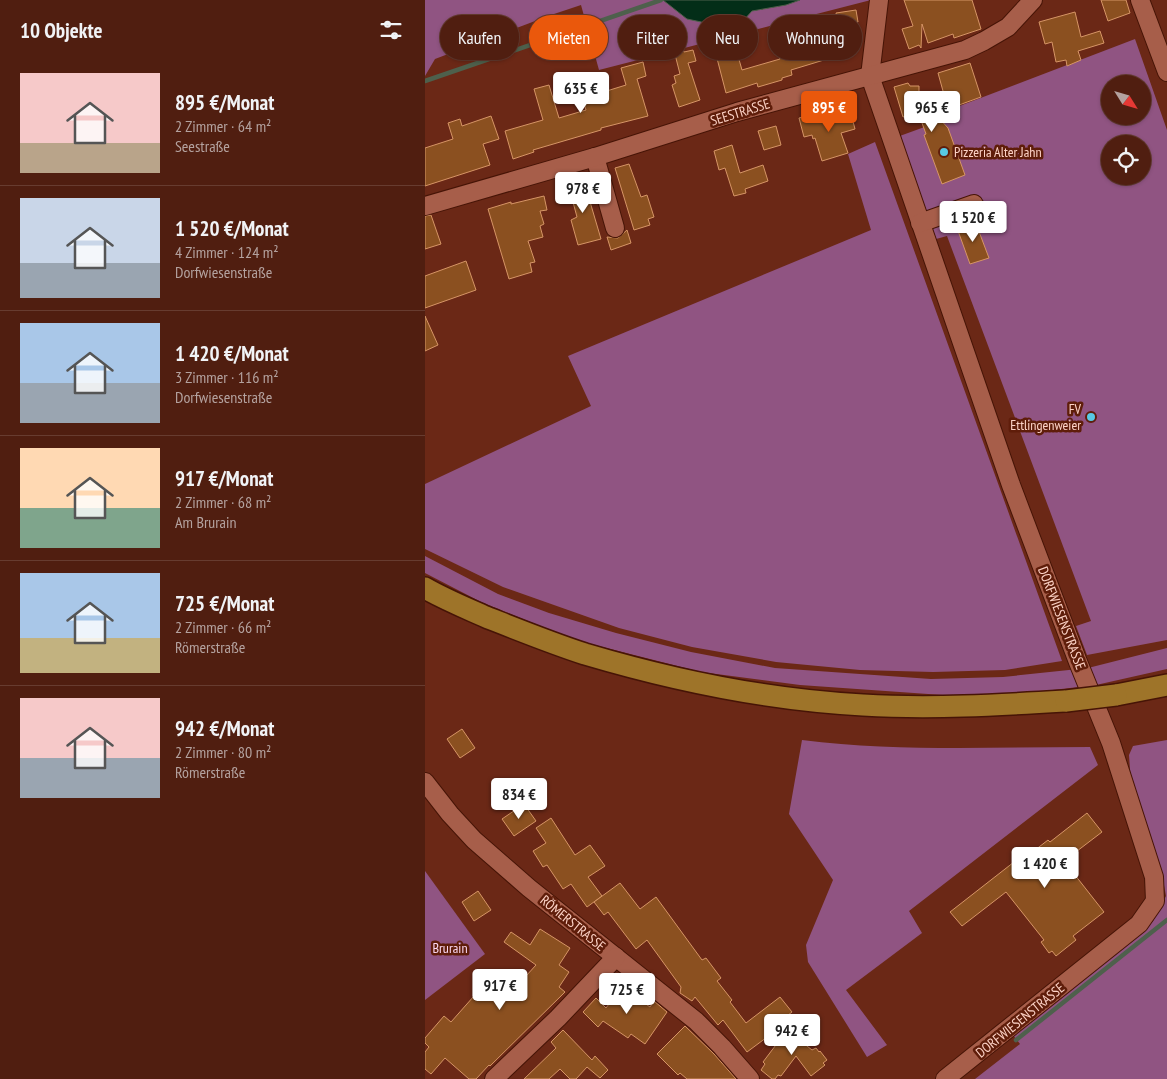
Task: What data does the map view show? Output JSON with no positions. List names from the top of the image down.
{
  "streets": {
    "street": ["SEESTRASSE", "DORFWIESENSTRASSE", "RÖMERSTRASSE"]
  },
  "crossings": [
    ["SEESTRASSE", "DORFWIESENSTRASSE"]
  ],
  "parks": ["Brurain"],
  "places": ["Pizzeria Alter Jahn", "FV Ettlingenweier"],
  "north": "bottom right",
  "page": {
    "heading": "10 Objekte",
    "chip": [
      "Kaufen",
      "Mieten",
      "Filter",
      "Neu",
      "Wohnung"
    ],
    "list": [
      {
        "name": "895 €/Monat",
        "note": "2 Zimmer · 64 m² · Seestraße"
      },
      {
        "name": "1 520 €/Monat",
        "note": "4 Zimmer · 124 m² · Dorfwiesenstraße"
      },
      {
        "name": "1 420 €/Monat",
        "note": "3 Zimmer · 116 m² · Dorfwiesenstraße"
      },
      {
        "name": "917 €/Monat",
        "note": "2 Zimmer · 68 m² · Am Brurain"
      },
      {
        "name": "725 €/Monat",
        "note": "2 Zimmer · 66 m² · Römerstraße"
      },
      {
        "name": "942 €/Monat",
        "note": "2 Zimmer · 80 m² · Römerstraße"
      }
    ],
    "price": [
      "635 €",
      "895 €",
      "965 €",
      "978 €",
      "1 520 €",
      "834 €",
      "1 420 €",
      "917 €",
      "725 €",
      "942 €"
    ]
  }
}
